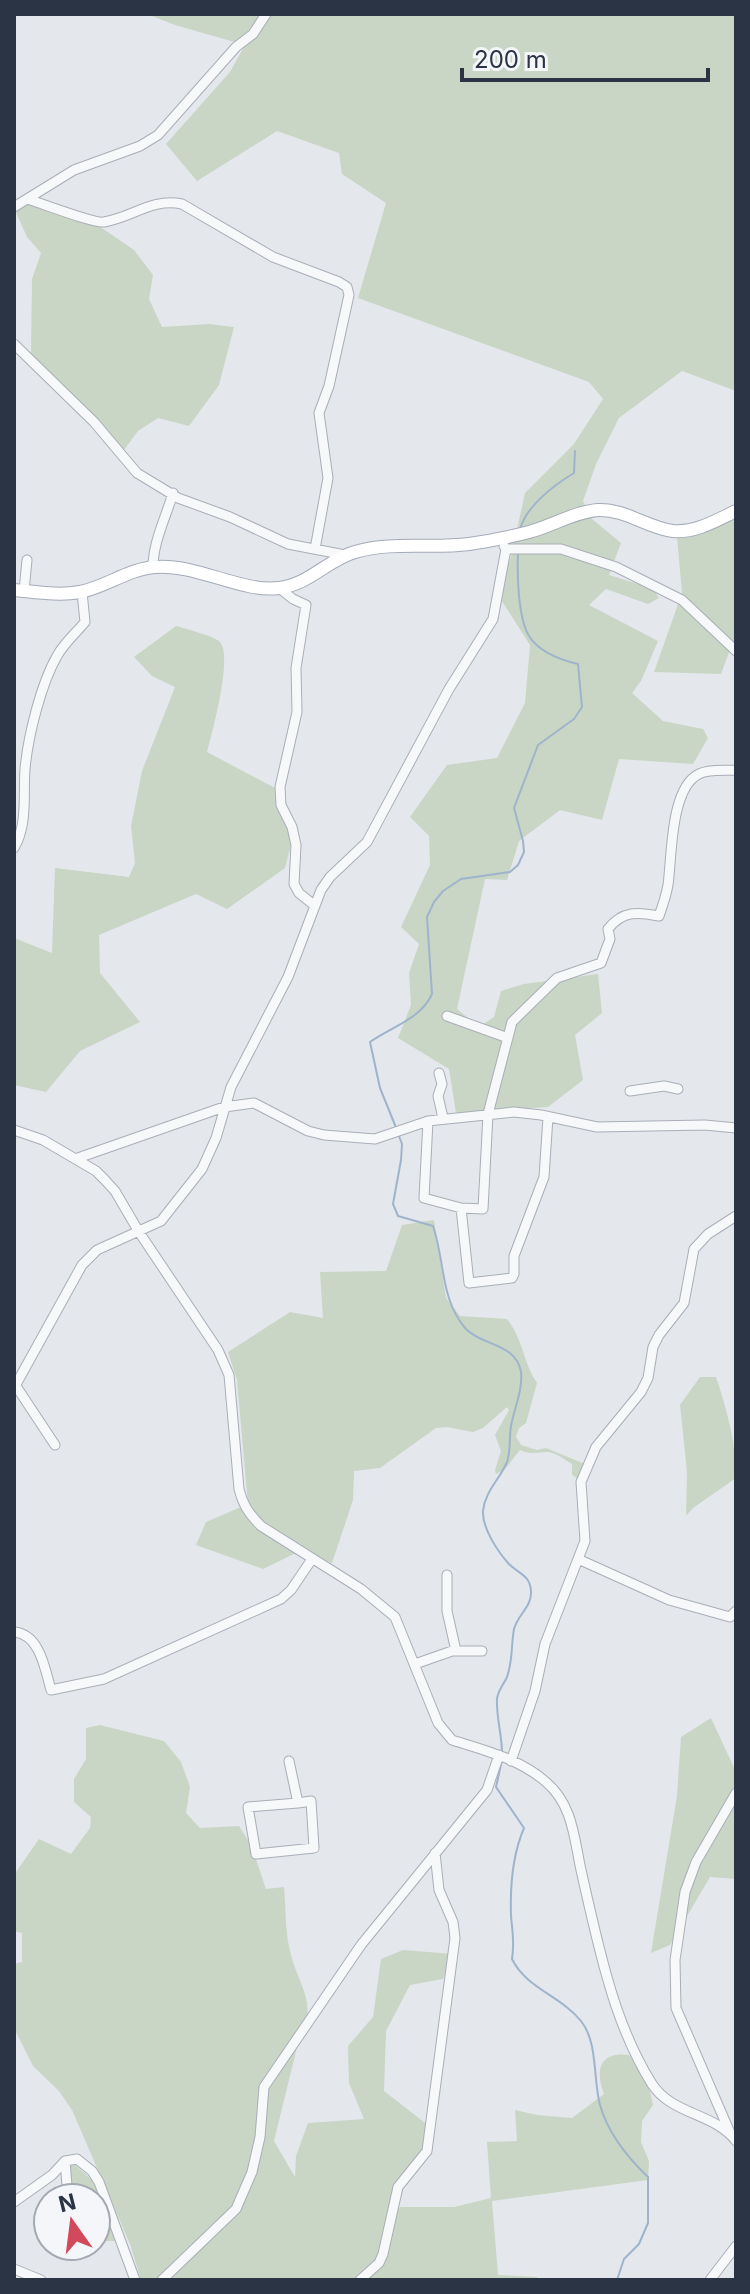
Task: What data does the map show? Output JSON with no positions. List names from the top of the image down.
{
  "scale_bar": "200 m",
  "north": "top"
}
